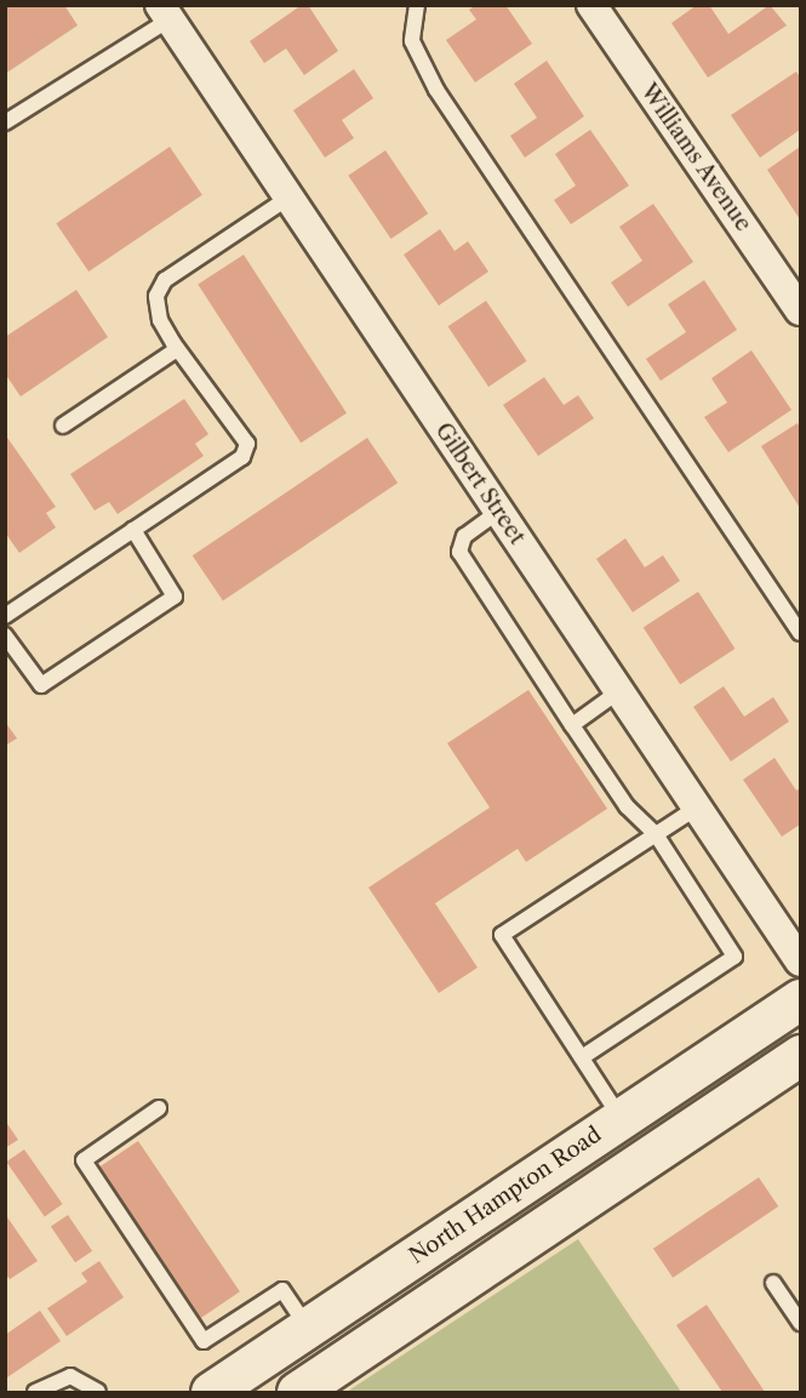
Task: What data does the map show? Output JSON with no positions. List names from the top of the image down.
{
  "streets": {
    "main road": ["North Hampton Road"],
    "street": ["Williams Avenue", "Gilbert Street"]
  }
}
